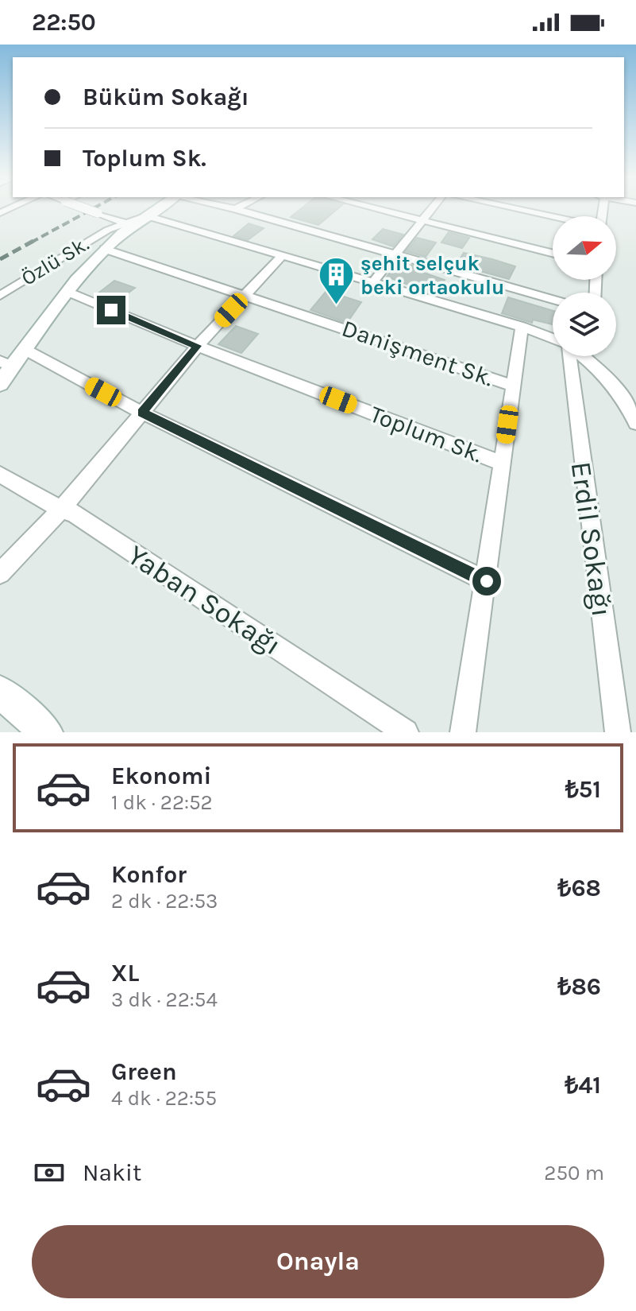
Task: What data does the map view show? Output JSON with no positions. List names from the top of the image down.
{
  "streets": {
    "street": [
      "Özlü Sk.",
      "Danişment Sk.",
      "Toplum Sk.",
      "Erdil Sokağı",
      "Yaban Sokağı"
    ]
  },
  "places": {
    "building": ["şehit selçuk beki ortaokulu"]
  },
  "north": "right",
  "page": {
    "status": "22:50",
    "banner": ["Büküm Sokağı", "Toplum Sk."],
    "list": [
      {
        "name": "Ekonomi",
        "note": "1 dk · 22:52",
        "value": "₺51"
      },
      {
        "name": "Konfor",
        "note": "2 dk · 22:53",
        "value": "₺68"
      },
      {
        "name": "XL",
        "note": "3 dk · 22:54",
        "value": "₺86"
      },
      {
        "name": "Green",
        "note": "4 dk · 22:55",
        "value": "₺41"
      }
    ],
    "pay": ["Nakit", "250 m"],
    "buttons": "Onayla"
  }
}
